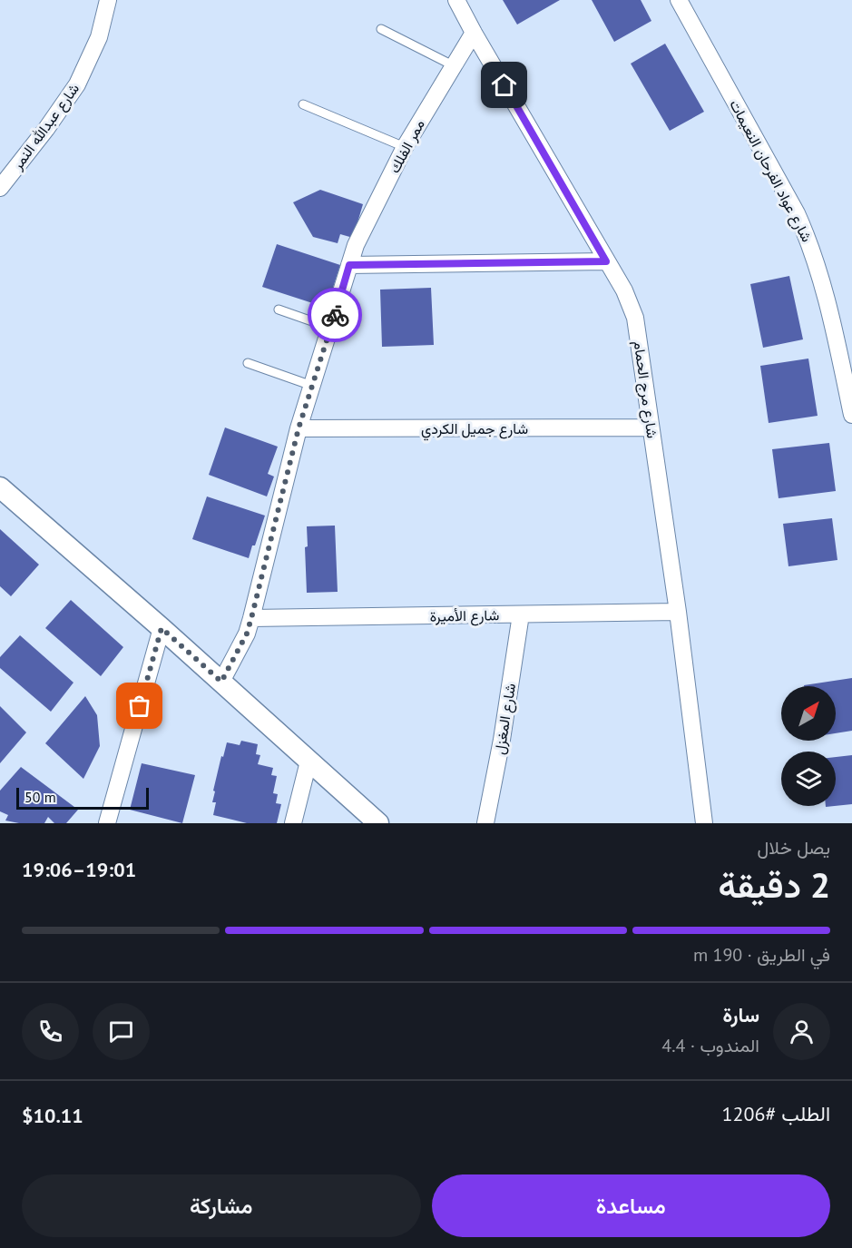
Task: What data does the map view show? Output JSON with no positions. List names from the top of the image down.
{
  "streets": {
    "street": [
      "شارع عبدالله النمر",
      "ممر الفلك",
      "شارع عواد الفرحان النعيمات",
      "شارع مرج الحمام",
      "شارع جميل الكردي",
      "شارع الأميرة",
      "شارع المغزل"
    ]
  },
  "crossings": [
    ["ممر الفلك", "شارع مرج الحمام"],
    ["ممر الفلك", "شارع جميل الكردي"],
    ["ممر الفلك", "شارع الأميرة"],
    ["شارع مرج الحمام", "شارع جميل الكردي"],
    ["شارع مرج الحمام", "شارع الأميرة"],
    ["شارع الأميرة", "شارع المغزل"]
  ],
  "scale_bar": "50 m",
  "north": "top right",
  "page": {
    "scale": "50 m",
    "heading": ["2 دقيقة", "يصل خلال", "19:01–19:06"],
    "panel": [
      "سارة",
      "المندوب · 4.4",
      "الطلب #1206",
      "$10.11"
    ],
    "bar": "في الطريق · 190 m",
    "buttons": ["مساعدة", "مشاركة"]
  }
}
